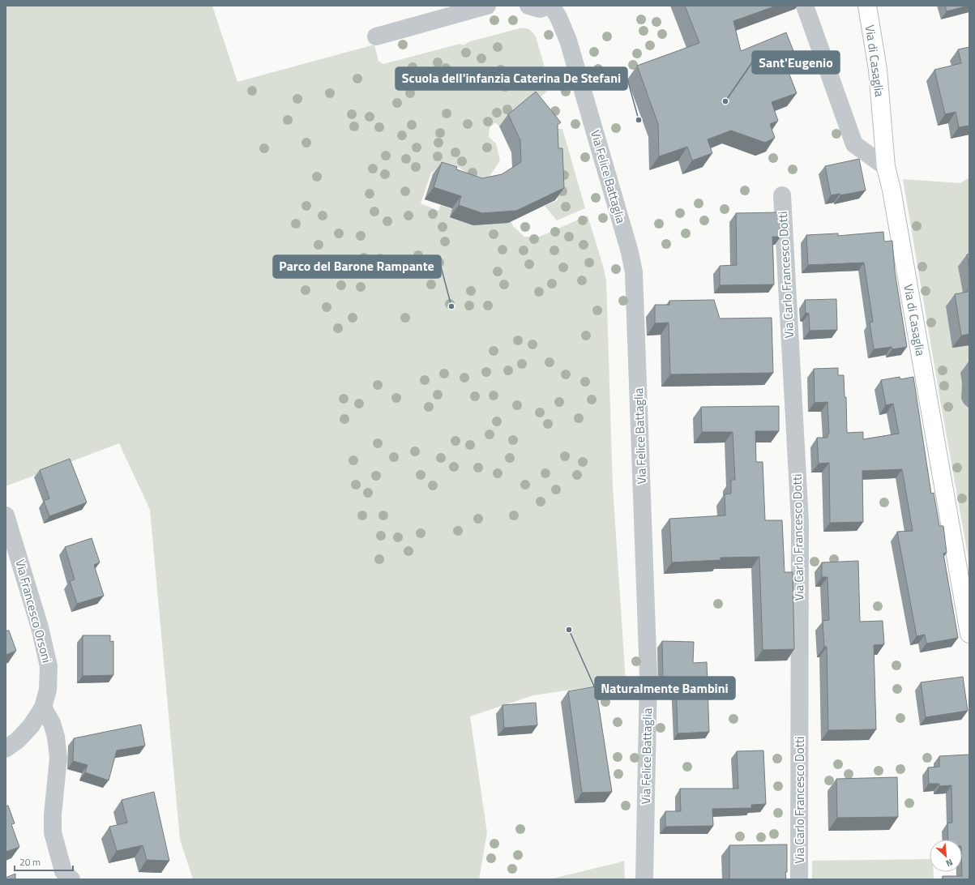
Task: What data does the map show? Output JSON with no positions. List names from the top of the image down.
{
  "streets": {
    "street": [
      "Via di Casaglia",
      "Via Felice Battaglia",
      "Via Carlo Francesco Dotti",
      "Via Francesco Orsoni"
    ]
  },
  "places": [
    "Sant'Eugenio",
    "Scuola dell'infanzia Caterina De Stefani",
    "Parco del Barone Rampante",
    "Naturalmente Bambini"
  ],
  "scale_bar": "20 m",
  "north": "bottom right"
}
